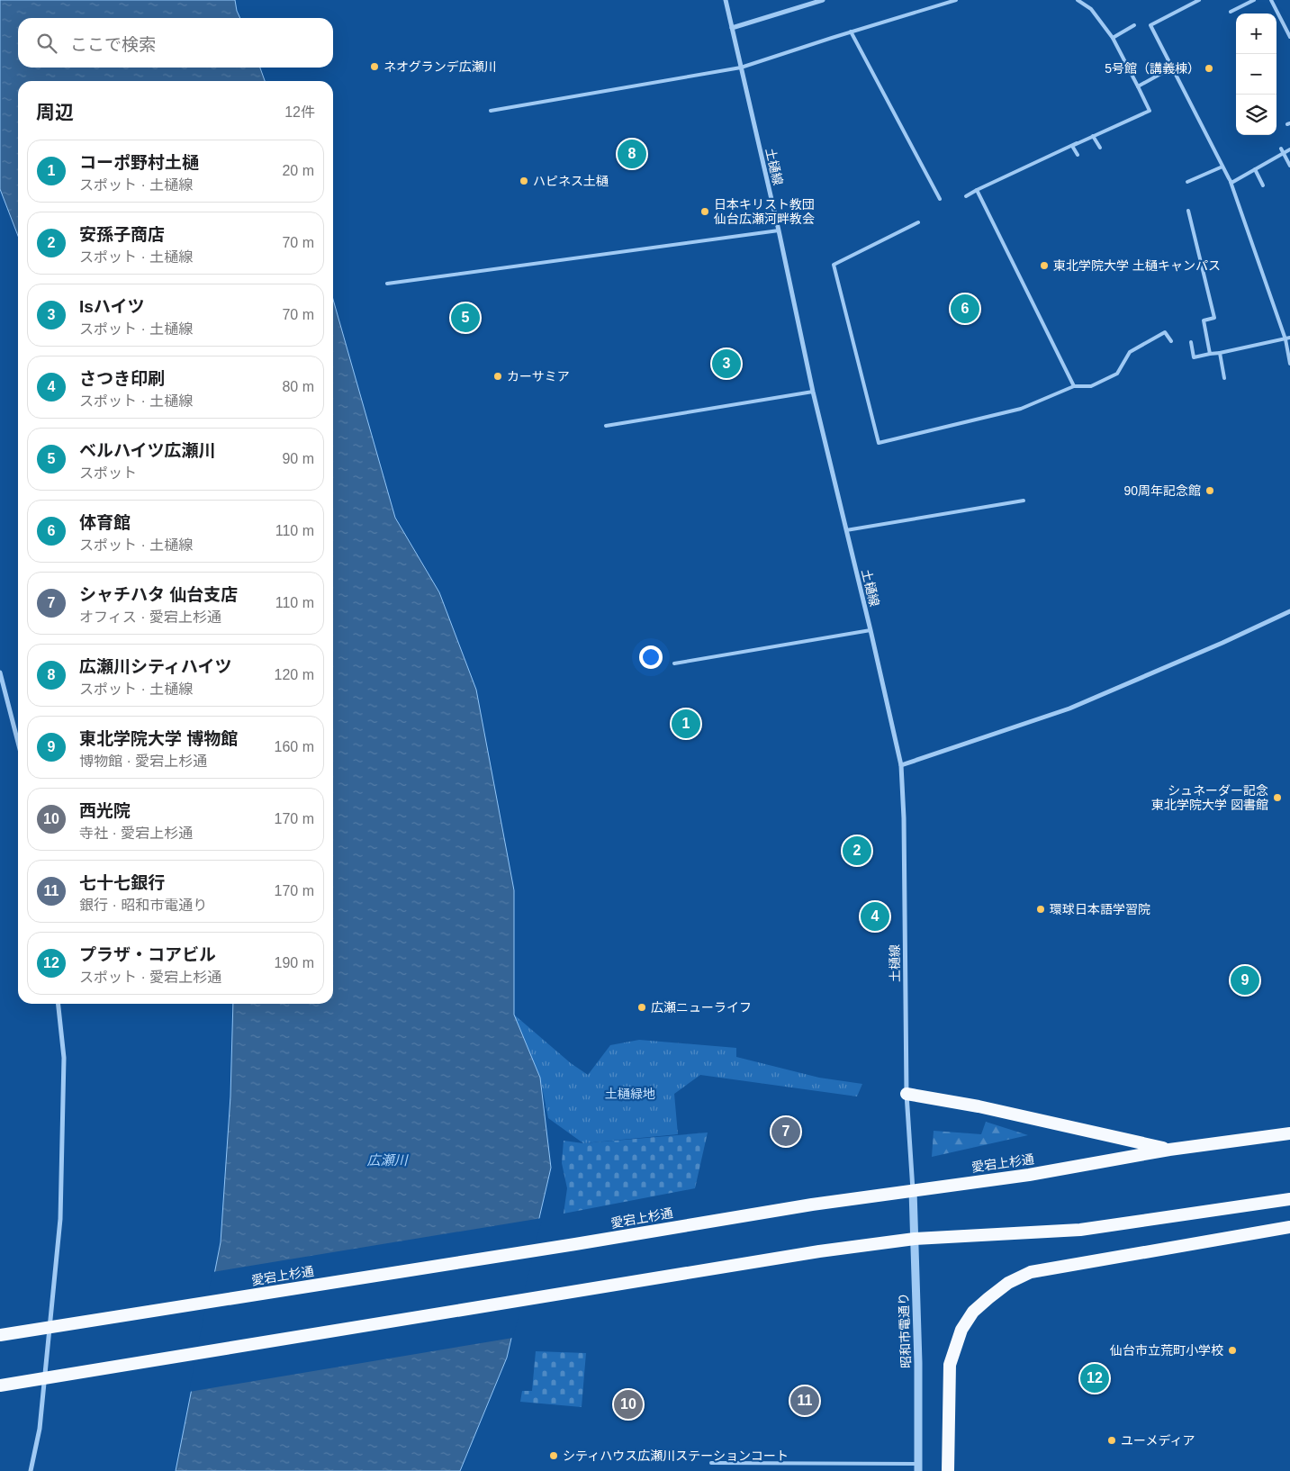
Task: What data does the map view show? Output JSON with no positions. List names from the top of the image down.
{
  "streets": {
    "highway": ["愛宕上杉通"],
    "street": ["土樋線", "昭和市電通り"]
  },
  "crossings": [
    ["土樋線", "愛宕上杉通"],
    ["土樋線", "昭和市電通り"],
    ["愛宕上杉通", "昭和市電通り"]
  ],
  "water": ["広瀬川"],
  "parks": ["土樋緑地"],
  "places": [
    "ネオグランデ広瀬川",
    "5号館（講義棟）",
    "ハピネス土樋",
    "日本キリスト教団 仙台広瀬河畔教会",
    "東北学院大学 土樋キャンパス",
    "カーサミア",
    "90周年記念館",
    "シュネーダー記念 東北学院大学 図書館",
    "環球日本語学習院",
    "広瀬ニューライフ",
    "仙台市立荒町小学校",
    "ユーメディア",
    "シティハウス広瀬川ステーションコート"
  ],
  "page": {
    "map_buttons": ["+", "−"],
    "search": "ここで検索",
    "heading": ["周辺", "12件"],
    "pins": [
      "8",
      "6",
      "5",
      "3",
      "1",
      "2",
      "4",
      "9",
      "7",
      "12",
      "11",
      "10"
    ],
    "list": [
      {
        "mark": "1",
        "name": "コーポ野村土樋",
        "note": "スポット · 土樋線",
        "value": "20 m"
      },
      {
        "mark": "2",
        "name": "安孫子商店",
        "note": "スポット · 土樋線",
        "value": "70 m"
      },
      {
        "mark": "3",
        "name": "Isハイツ",
        "note": "スポット · 土樋線",
        "value": "70 m"
      },
      {
        "mark": "4",
        "name": "さつき印刷",
        "note": "スポット · 土樋線",
        "value": "80 m"
      },
      {
        "mark": "5",
        "name": "ベルハイツ広瀬川",
        "note": "スポット",
        "value": "90 m"
      },
      {
        "mark": "6",
        "name": "体育館",
        "note": "スポット · 土樋線",
        "value": "110 m"
      },
      {
        "mark": "7",
        "name": "シャチハタ 仙台支店",
        "note": "オフィス · 愛宕上杉通",
        "value": "110 m"
      },
      {
        "mark": "8",
        "name": "広瀬川シティハイツ",
        "note": "スポット · 土樋線",
        "value": "120 m"
      },
      {
        "mark": "9",
        "name": "東北学院大学 博物館",
        "note": "博物館 · 愛宕上杉通",
        "value": "160 m"
      },
      {
        "mark": "10",
        "name": "西光院",
        "note": "寺社 · 愛宕上杉通",
        "value": "170 m"
      },
      {
        "mark": "11",
        "name": "七十七銀行",
        "note": "銀行 · 昭和市電通り",
        "value": "170 m"
      },
      {
        "mark": "12",
        "name": "プラザ・コアビル",
        "note": "スポット · 愛宕上杉通",
        "value": "190 m"
      }
    ]
  }
}
